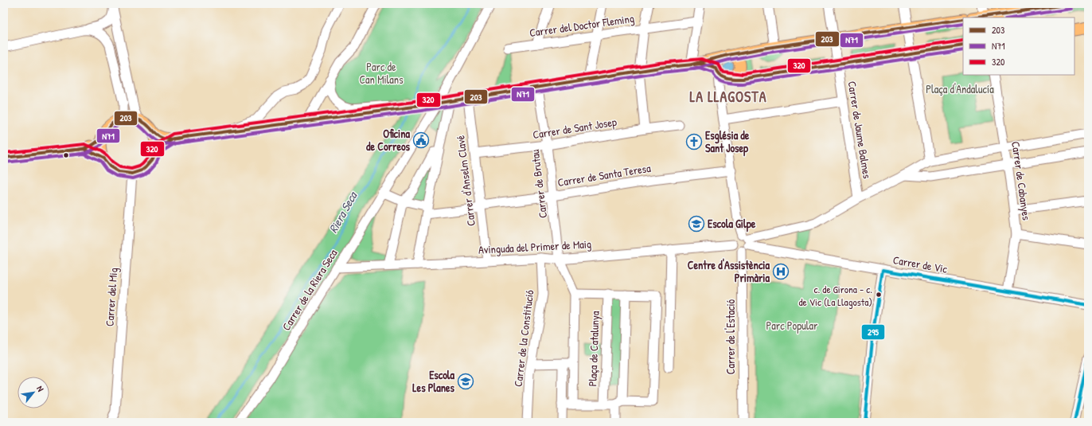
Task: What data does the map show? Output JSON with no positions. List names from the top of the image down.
{
  "streets": {
    "street": [
      "Carrer del Doctor Fleming",
      "Carrer de Sant Josep",
      "Carrer de Jaume Balmes",
      "Carrer de Santa Teresa",
      "Carrer d'Anselm Clavé",
      "Carrer de Cabanyes",
      "Carrer de Brutau",
      "Avinguda del Primer de Maig",
      "Carrer de Vic",
      "Carrer de la Riera Seca",
      "Carrer del Mig",
      "Carrer de l'Estació",
      "Carrer de la Constitució",
      "Plaça de Catalunya"
    ]
  },
  "crossings": [
    ["Carrer de Sant Josep", "Carrer d'Anselm Clavé"],
    ["Carrer de Sant Josep", "Carrer de Brutau"],
    ["Carrer de Santa Teresa", "Carrer d'Anselm Clavé"],
    ["Carrer de Santa Teresa", "Carrer de Brutau"],
    ["Carrer de Santa Teresa", "Carrer de la Riera Seca"],
    ["Carrer de Santa Teresa", "Carrer de l'Estació"],
    ["Carrer d'Anselm Clavé", "Avinguda del Primer de Maig"],
    ["Carrer de Cabanyes", "Carrer de Vic"],
    ["Carrer de Brutau", "Avinguda del Primer de Maig"],
    ["Avinguda del Primer de Maig", "Carrer de la Riera Seca"],
    ["Avinguda del Primer de Maig", "Carrer de la Constitució"],
    ["Carrer de Vic", "Carrer de l'Estació"]
  ],
  "districts": ["LA LLAGOSTA"],
  "water": ["Riera Seca"],
  "parks": ["Parc de Can Milans", "Plaça d'Andalucía", "Parc Popular"],
  "places": {
    "public building": ["Oficina de Correos"],
    "church": ["Església de Sant Josep"],
    "school or university": ["Escola Gilpe", "Escola Les Planes"],
    "hospital": ["Centre d'Assistència Primària"],
    "other": ["c. de Girona - c. de Vic (La Llagosta)"]
  },
  "lines": [
    "transit line 203",
    "transit line N71",
    "transit line 320",
    "transit line 295"
  ],
  "legend": ["203", "N71", "320"],
  "north": "top right"
}
